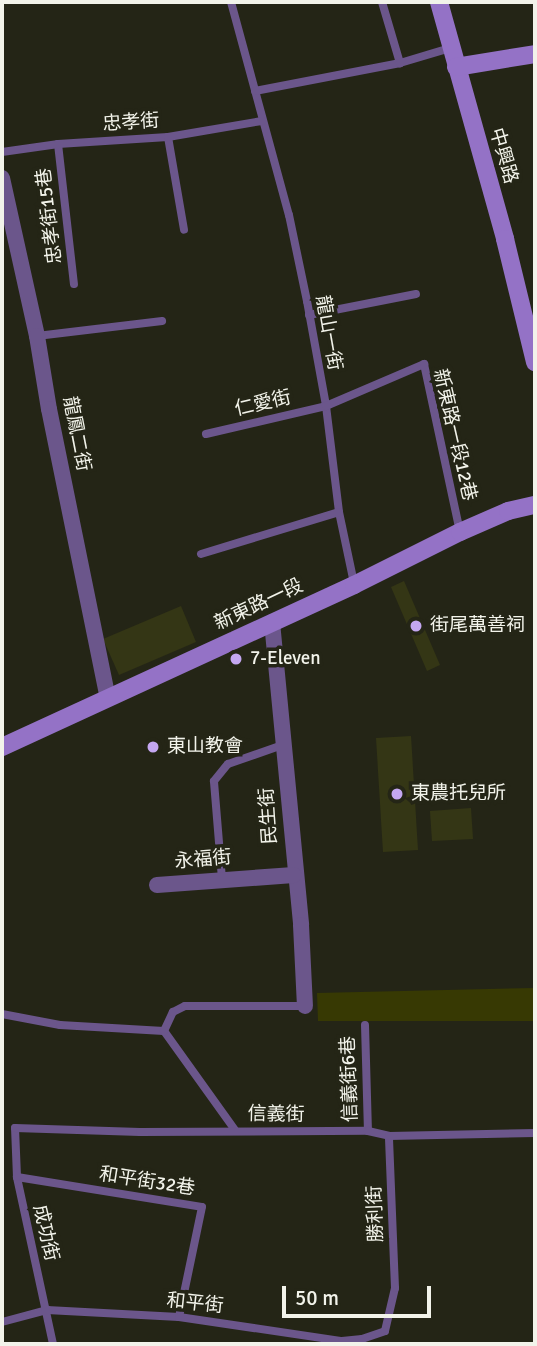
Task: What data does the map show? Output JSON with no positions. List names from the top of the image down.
{
  "streets": {
    "street": [
      "中興路",
      "龍鳳二街",
      "新東路一段",
      "民生街",
      "永福街"
    ],
    "lane": [
      "忠孝街",
      "忠孝街15巷",
      "龍山一街",
      "仁愛街",
      "新東路一段12巷",
      "信義街6巷",
      "信義街",
      "和平街32巷",
      "勝利街",
      "成功街",
      "和平街"
    ]
  },
  "crossings": [
    ["忠孝街", "忠孝街15巷"],
    ["忠孝街", "龍山一街"],
    ["龍山一街", "仁愛街"],
    ["龍山一街", "新東路一段12巷"],
    ["龍山一街", "新東路一段"],
    ["仁愛街", "新東路一段12巷"],
    ["龍鳳二街", "新東路一段"],
    ["新東路一段12巷", "新東路一段"],
    ["新東路一段", "民生街"],
    ["民生街", "永福街"],
    ["信義街6巷", "信義街"],
    ["信義街", "勝利街"],
    ["信義街", "成功街"],
    ["和平街32巷", "成功街"],
    ["和平街32巷", "和平街"],
    ["勝利街", "和平街"],
    ["成功街", "和平街"]
  ],
  "places": [
    "街尾萬善祠",
    "7-Eleven",
    "東山教會",
    "東農托兒所"
  ],
  "scale_bar": "50 m"
}
